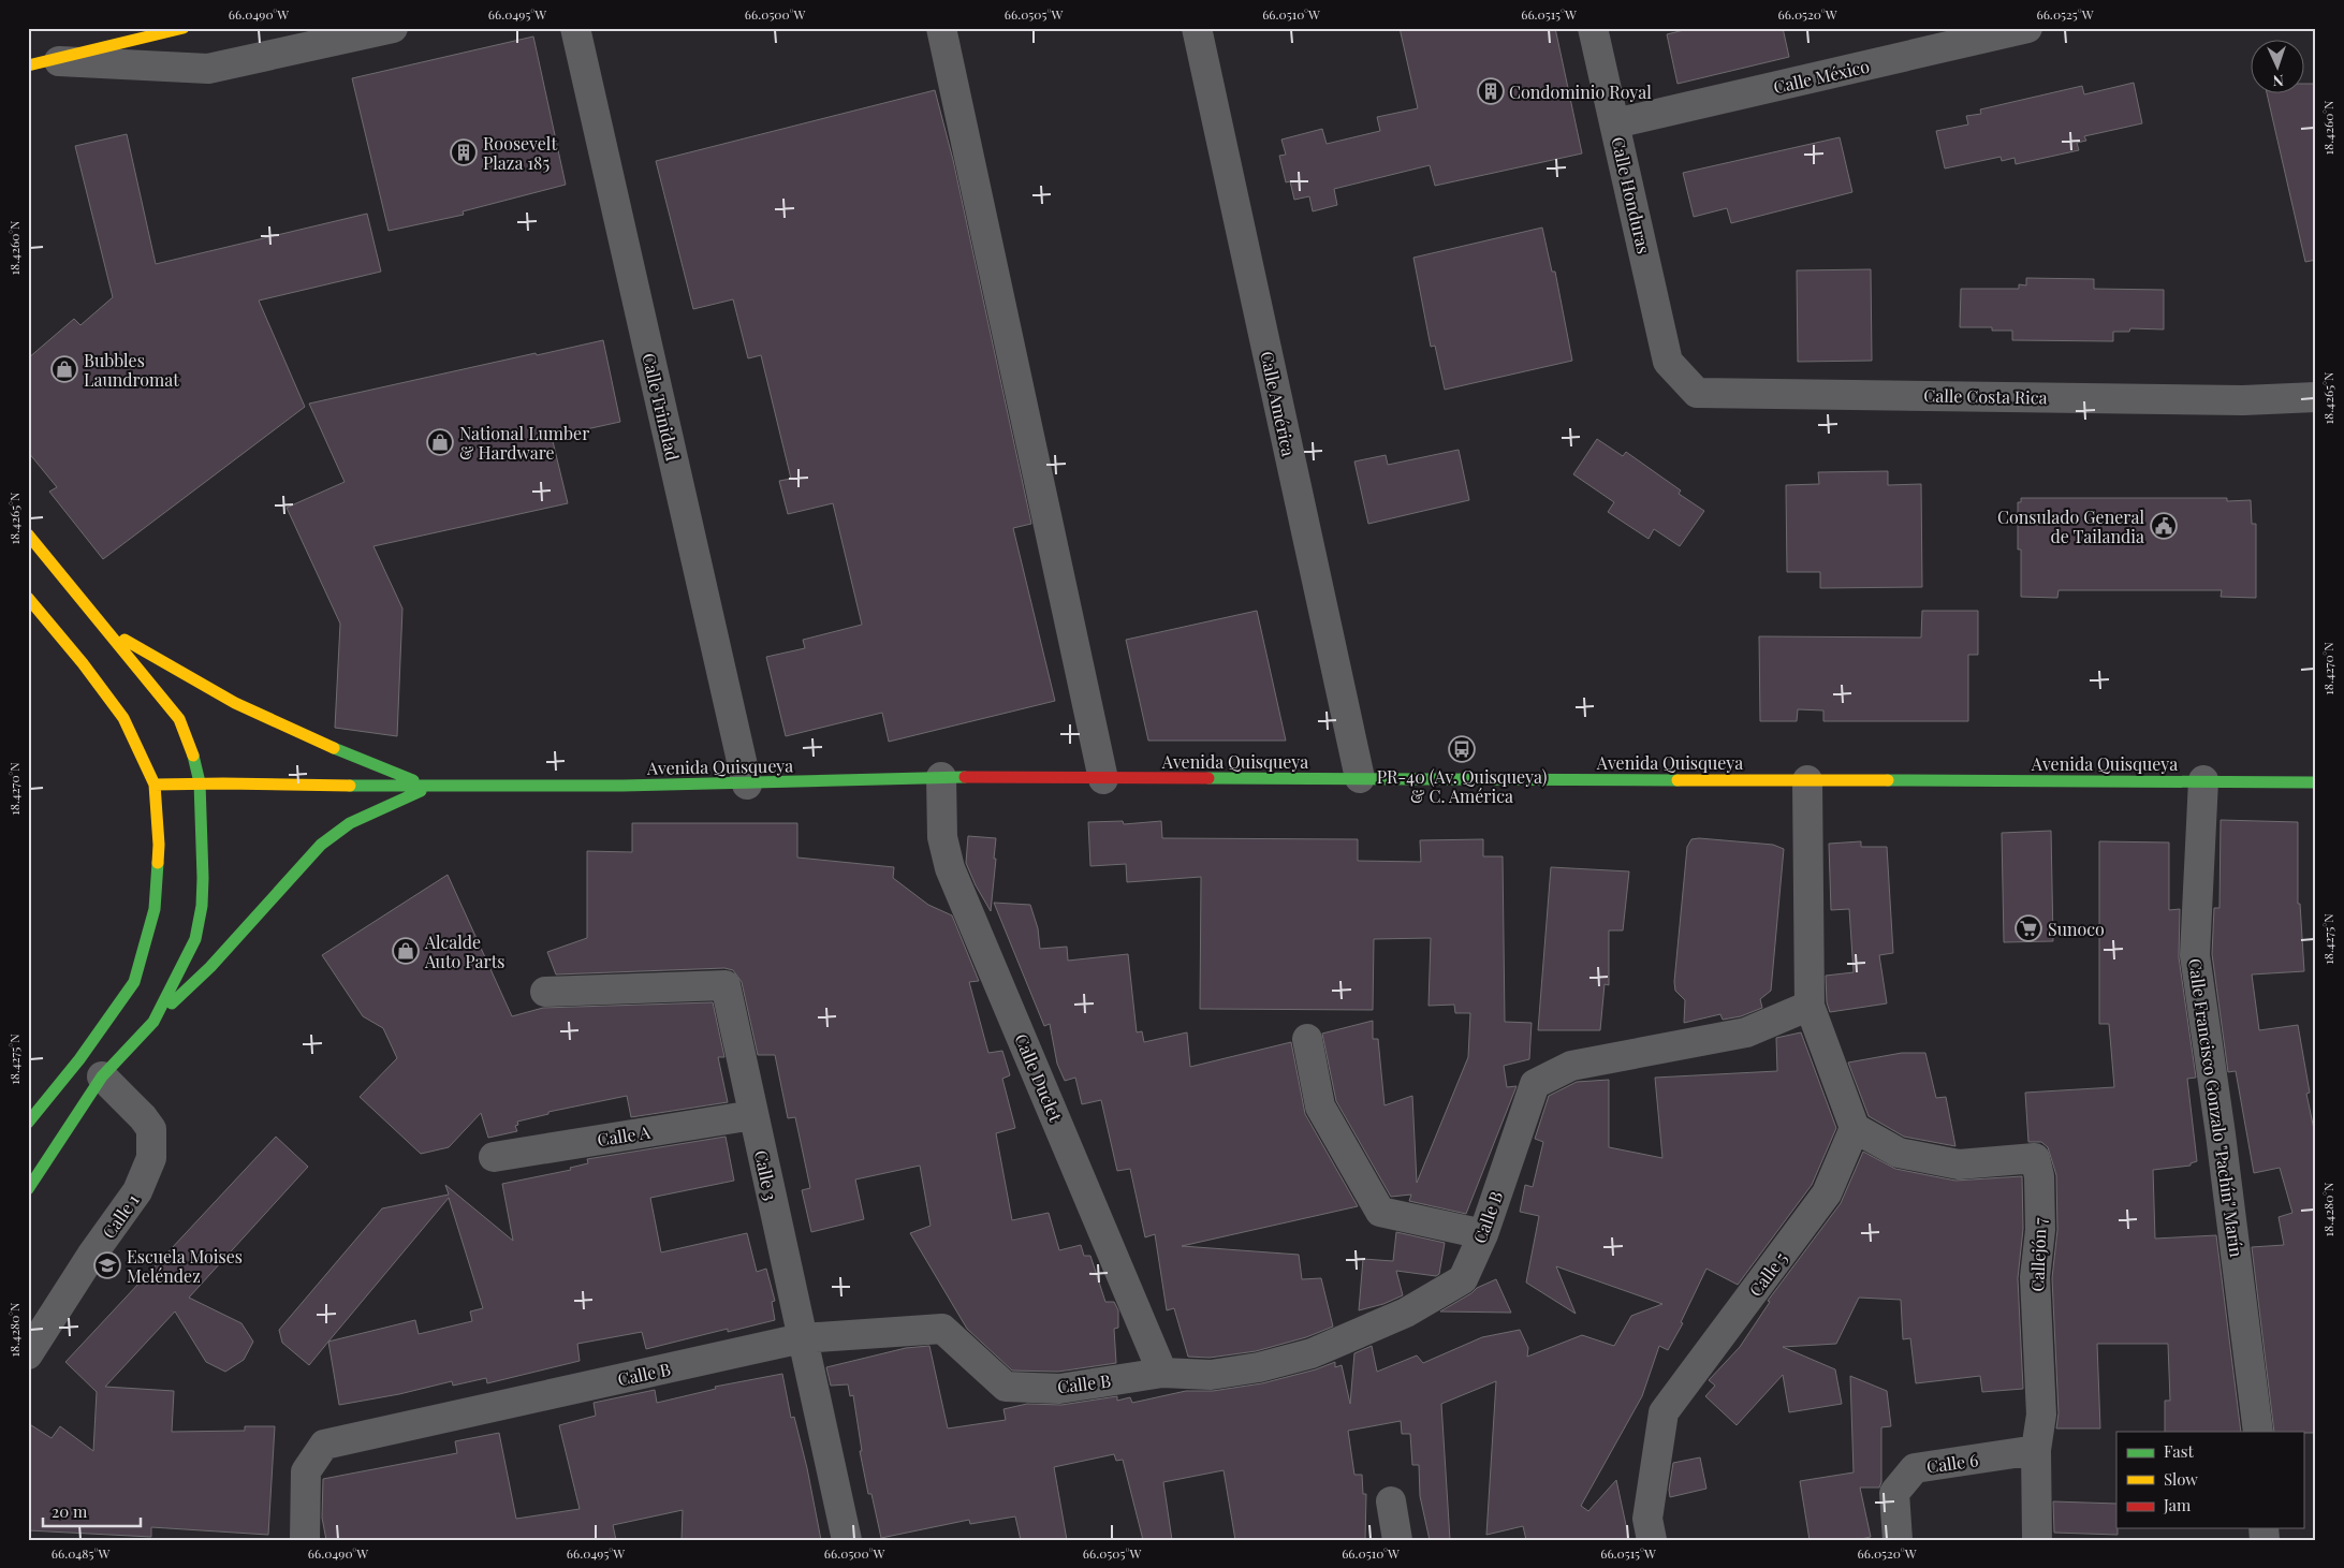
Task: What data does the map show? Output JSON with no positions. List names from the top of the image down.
{
  "streets": {
    "street": [
      "Calle México",
      "Calle Honduras",
      "Calle Costa Rica",
      "Calle América",
      "Calle Trinidad",
      "Avenida Quisqueya",
      "Calle Duclet",
      "Calle Francisco Gonzalo \"Pachín\" Marín",
      "Calle A",
      "Calle 3",
      "Calle 1",
      "Calle B",
      "Callejón 7",
      "Calle 5",
      "Calle 6"
    ]
  },
  "crossings": [
    ["Calle México", "Calle Honduras"],
    ["Calle Honduras", "Calle Costa Rica"],
    ["Calle América", "Avenida Quisqueya"],
    ["Calle Trinidad", "Avenida Quisqueya"],
    ["Avenida Quisqueya", "Calle Duclet"],
    ["Avenida Quisqueya", "Calle Francisco Gonzalo \"Pachín\" Marín"],
    ["Calle Duclet", "Calle B"],
    ["Calle A", "Calle 3"],
    ["Calle 3", "Calle B"],
    ["Callejón 7", "Calle 5"],
    ["Callejón 7", "Calle 6"]
  ],
  "places": {
    "building": ["Condominio Royal", "Roosevelt Plaza 185"],
    "shop": ["Bubbles Laundromat", "National Lumber & Hardware", "Alcalde Auto Parts"],
    "public building": ["Consulado General de Tailandia"],
    "bus stop": ["PR-40 (Av. Quisqueya) & C. América"],
    "supermarket": ["Sunoco"],
    "school or university": ["Escuela Moises Meléndez"]
  },
  "legend": ["Fast", "Slow", "Jam"],
  "scale_bar": "20 m",
  "north": "bottom",
  "coordinates": [
    "66.0490°W",
    "66.0495°W",
    "66.0500°W",
    "66.0505°W",
    "66.0510°W",
    "66.0515°W",
    "66.0520°W",
    "66.0525°W",
    "18.4260°N",
    "18.4265°N",
    "18.4270°N",
    "18.4275°N",
    "18.4280°N",
    "66.0485°W"
  ]
}
